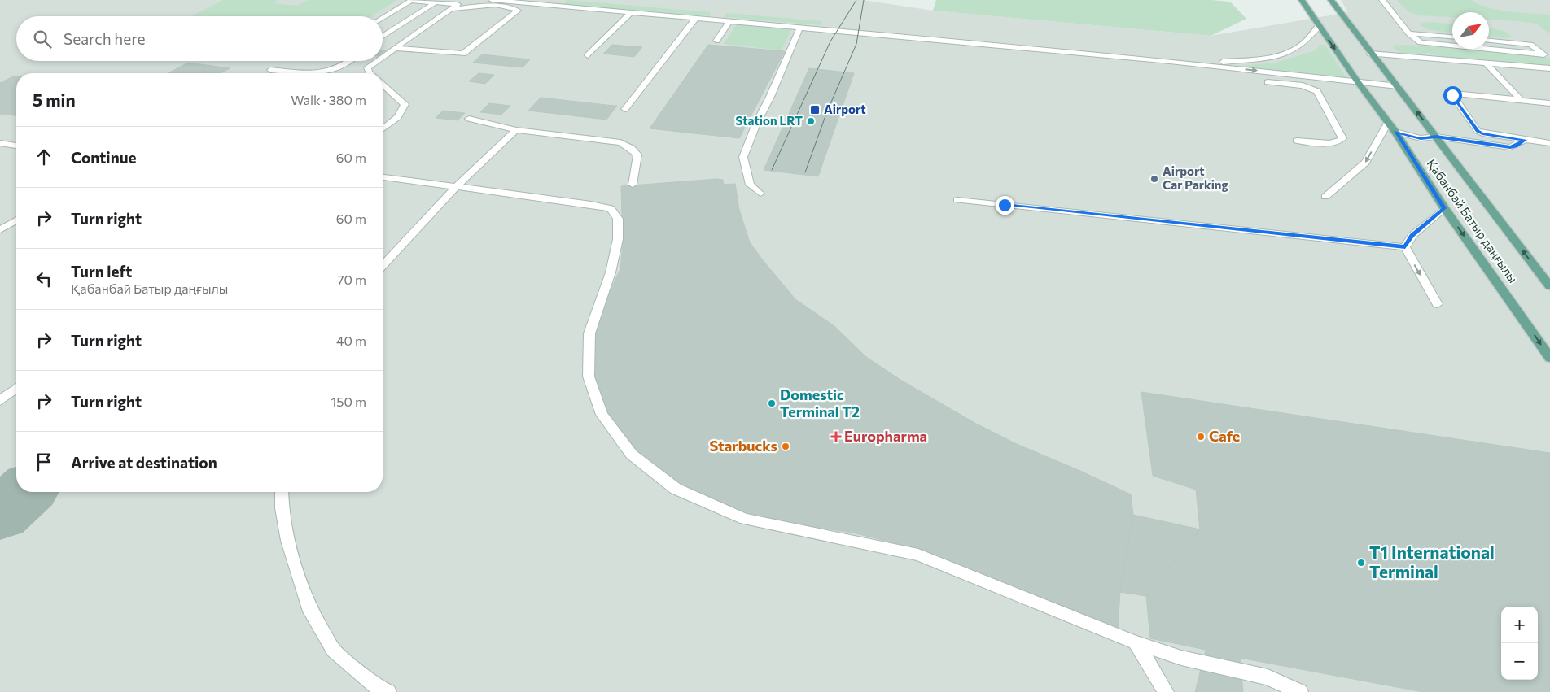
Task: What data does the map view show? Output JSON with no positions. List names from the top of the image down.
{
  "streets": {
    "main road": ["Қабанбай Батыр даңғылы"]
  },
  "places": {
    "transit": ["Airport"],
    "other": [
      "Station LRT",
      "Airport Car Parking",
      "Domestic Terminal T2",
      "Cafe",
      "Starbucks",
      "T1 International Terminal"
    ],
    "health": ["Europharma"]
  },
  "north": "top right",
  "page": {
    "search": "Search here",
    "heading": ["5 min", "Walk · 380 m"],
    "list": [
      ["Continue", "60 m"],
      ["Turn right", "60 m"],
      ["Turn left", "Қабанбай Батыр даңғылы", "70 m"],
      ["Turn right", "40 m"],
      ["Turn right", "150 m"],
      "Arrive at destination"
    ],
    "map_buttons": ["+", "−"]
  }
}
